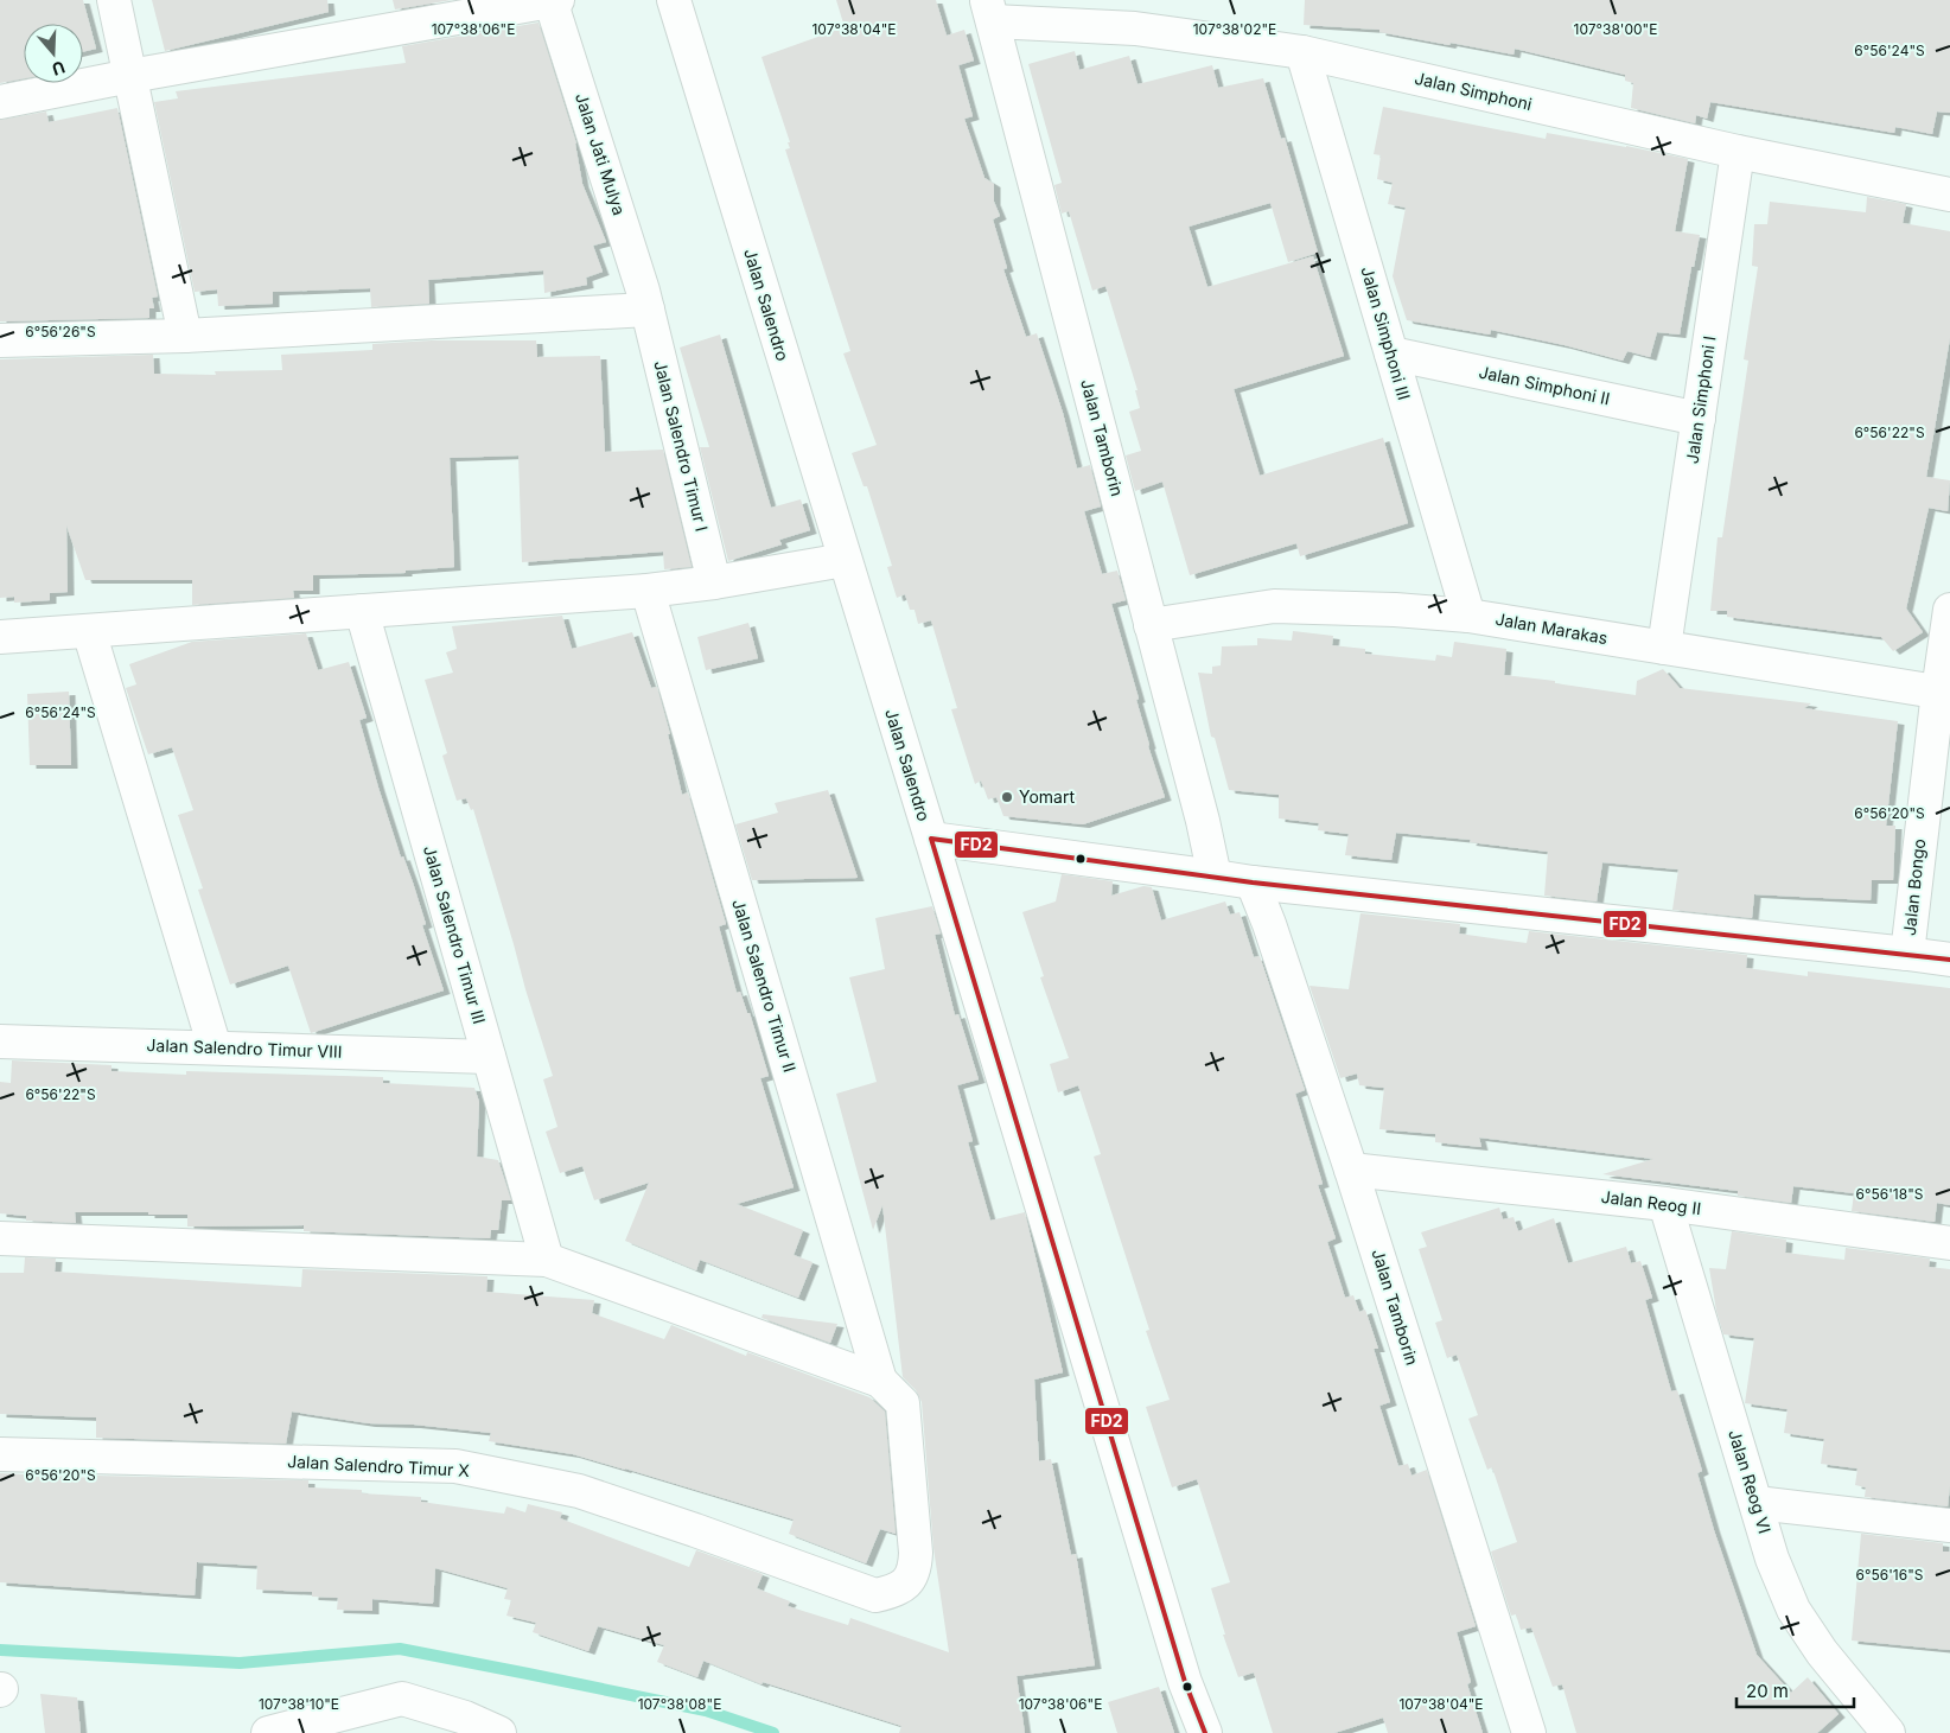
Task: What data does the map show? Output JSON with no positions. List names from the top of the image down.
{
  "streets": {
    "street": [
      "Jalan Simphoni",
      "Jalan Jati Mulya",
      "Jalan Salendro",
      "Jalan Simphoni III",
      "Jalan Simphoni II",
      "Jalan Simphoni I",
      "Jalan Tamborin",
      "Jalan Salendro Timur I",
      "Jalan Marakas",
      "Jalan Bongo",
      "Jalan Salendro Timur III",
      "Jalan Salendro Timur II",
      "Jalan Salendro Timur VIII",
      "Jalan Reog II",
      "Jalan Salendro Timur X",
      "Jalan Reog VI"
    ]
  },
  "crossings": [
    ["Jalan Simphoni", "Jalan Simphoni III"],
    ["Jalan Simphoni", "Jalan Simphoni I"],
    ["Jalan Simphoni", "Jalan Tamborin"],
    ["Jalan Jati Mulya", "Jalan Salendro Timur I"],
    ["Jalan Simphoni III", "Jalan Simphoni II"],
    ["Jalan Simphoni III", "Jalan Marakas"],
    ["Jalan Simphoni II", "Jalan Simphoni I"],
    ["Jalan Simphoni I", "Jalan Marakas"],
    ["Jalan Tamborin", "Jalan Marakas"],
    ["Jalan Tamborin", "Jalan Reog II"],
    ["Jalan Marakas", "Jalan Bongo"],
    ["Jalan Salendro Timur III", "Jalan Salendro Timur VIII"],
    ["Jalan Salendro Timur II", "Jalan Salendro Timur X"],
    ["Jalan Reog II", "Jalan Reog VI"]
  ],
  "places": ["Yomart"],
  "lines": ["transit line FD2"],
  "scale_bar": "20 m",
  "north": "bottom",
  "coordinates": [
    "107°38'06\"E",
    "107°38'02\"E",
    "107°38'00\"E",
    "107°38'04\"E",
    "6°56'24\"S",
    "6°56'26\"S",
    "6°56'22\"S",
    "6°56'20\"S",
    "6°56'18\"S",
    "6°56'16\"S",
    "107°38'10\"E",
    "107°38'08\"E"
  ]
}
